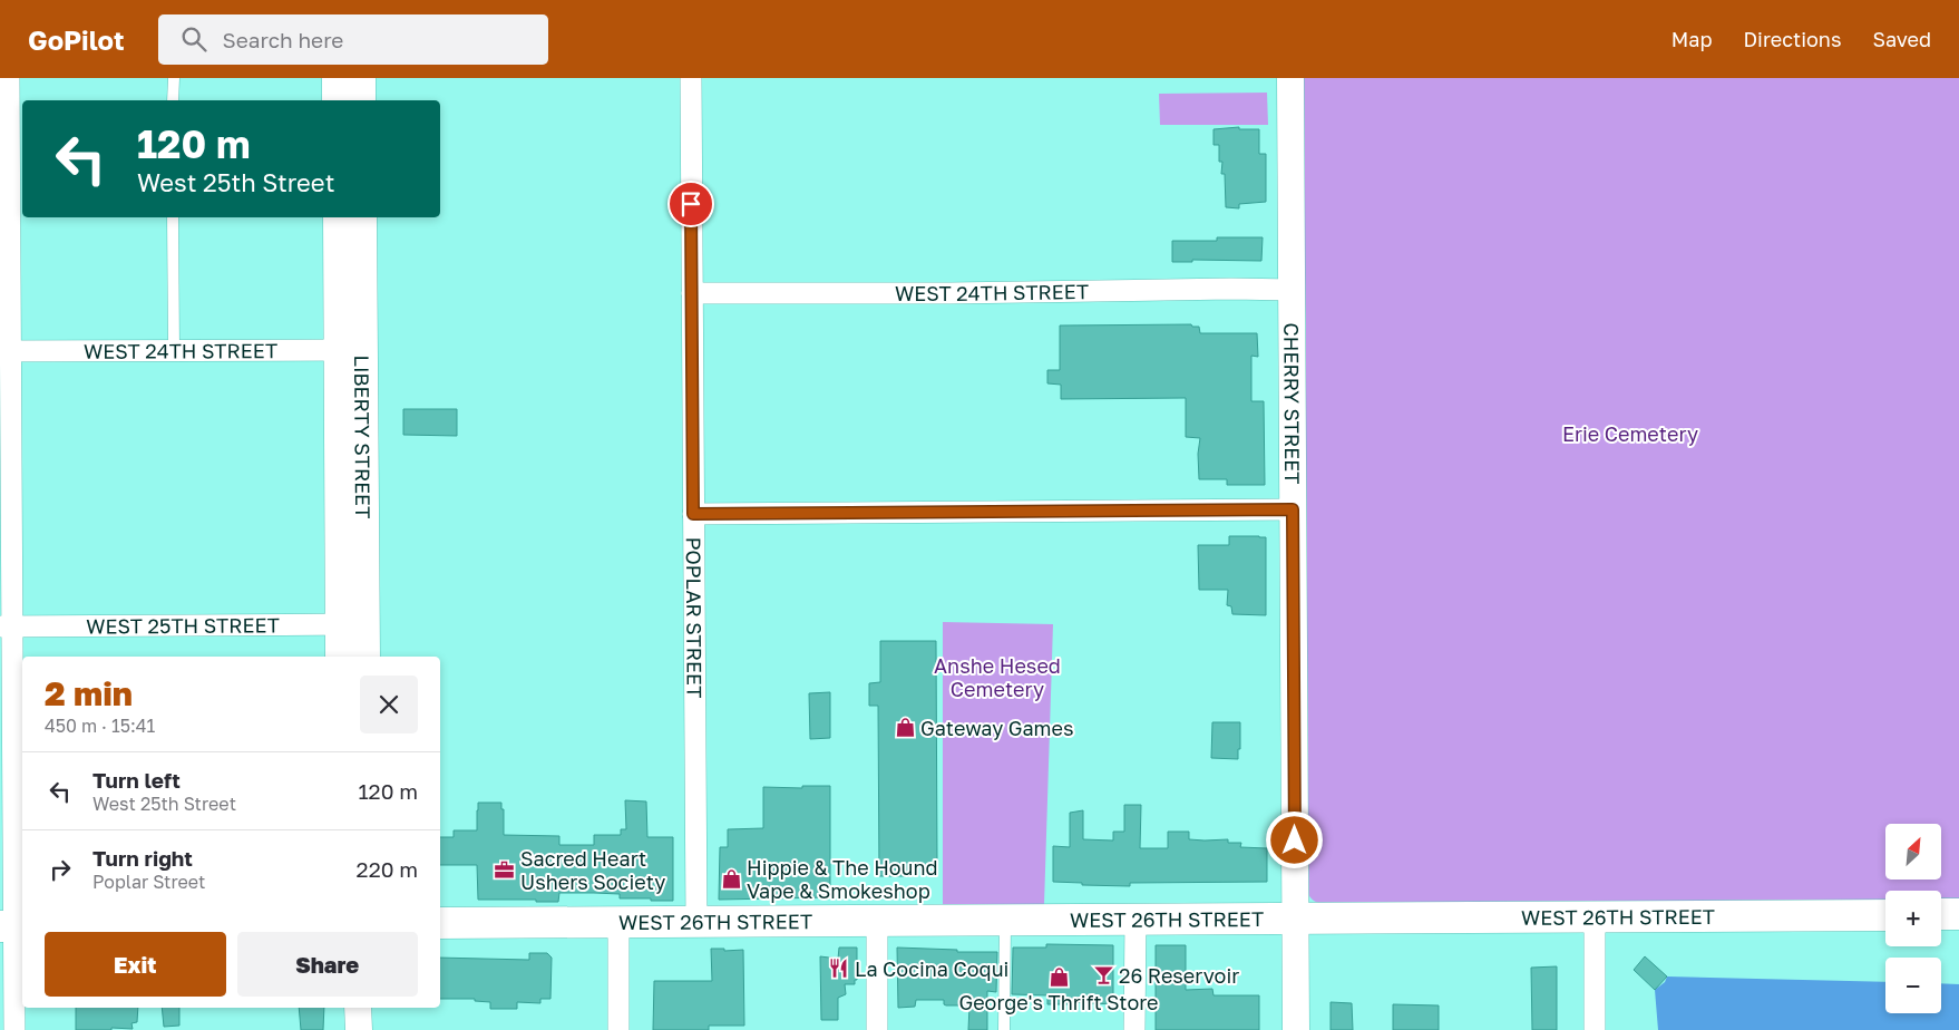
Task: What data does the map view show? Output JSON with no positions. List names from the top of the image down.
{
  "streets": {
    "main road": ["LIBERTY STREET", "WEST 26TH STREET"],
    "street": [
      "WEST 24TH STREET",
      "CHERRY STREET",
      "POPLAR STREET",
      "WEST 25TH STREET"
    ]
  },
  "crossings": [
    ["WEST 24TH STREET", "CHERRY STREET"],
    ["WEST 24TH STREET", "LIBERTY STREET"],
    ["WEST 24TH STREET", "POPLAR STREET"],
    ["CHERRY STREET", "WEST 26TH STREET"],
    ["LIBERTY STREET", "WEST 25TH STREET"],
    ["POPLAR STREET", "WEST 26TH STREET"]
  ],
  "parks": ["Erie Cemetery", "Anshe Hesed Cemetery"],
  "places": {
    "shop": ["Gateway Games", "Hippie & The Hound Vape & Smokeshop", "George's Thrift Store"],
    "office": ["Sacred Heart Ushers Society"],
    "restaurant": ["La Cocina Coqui"],
    "bar": ["26 Reservoir"]
  },
  "north": "top right",
  "page": {
    "header": "GoPilot",
    "search": "Search here",
    "nav": ["Map", "Directions", "Saved"],
    "turn": ["120 m", "West 25th Street"],
    "heading": ["2 min", "450 m · 15:41"],
    "list": [
      {
        "name": "Turn left",
        "note": "West 25th Street",
        "value": "120 m"
      },
      {
        "name": "Turn right",
        "note": "Poplar Street",
        "value": "220 m"
      }
    ],
    "map_buttons": ["+", "−"],
    "buttons": ["Exit", "Share"]
  }
}
